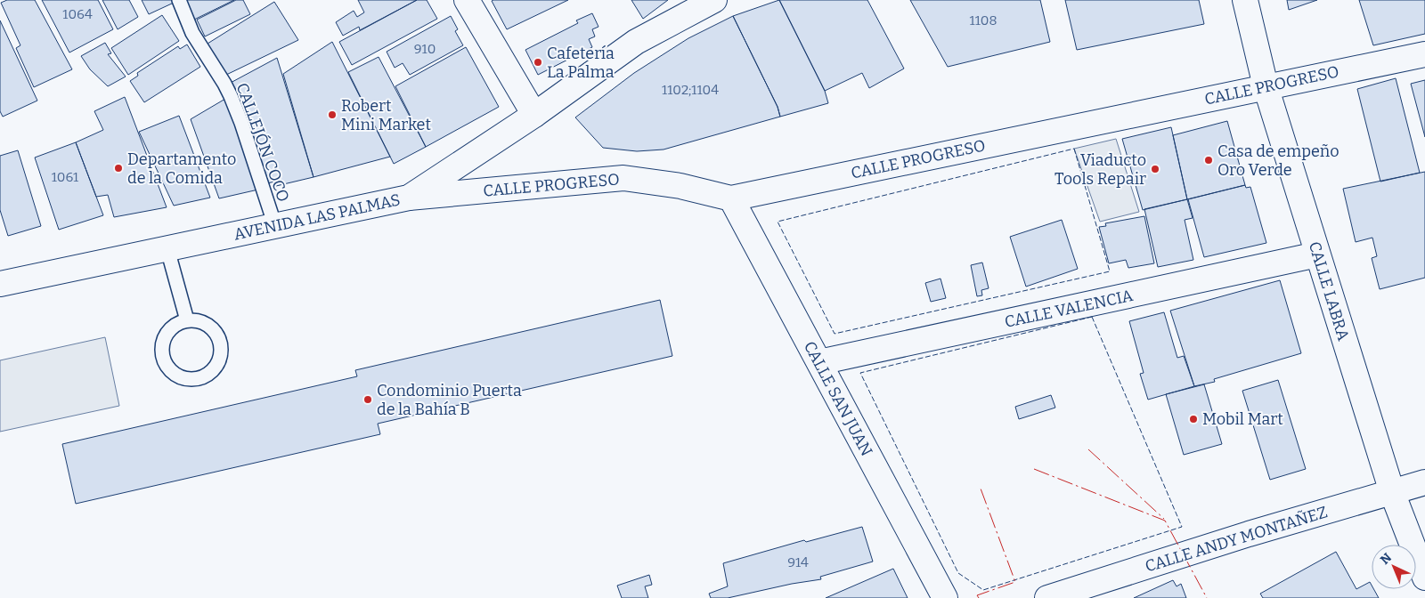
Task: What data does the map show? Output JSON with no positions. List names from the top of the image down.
{
  "streets": {
    "street": [
      "CALLE PROGRESO",
      "AVENIDA LAS PALMAS",
      "CALLE LABRA",
      "CALLE VALENCIA",
      "CALLE SAN JUAN",
      "CALLE ANDY MONTAÑEZ"
    ],
    "lane": ["CALLEJÓN COCO"]
  },
  "crossings": [
    ["CALLE PROGRESO", "AVENIDA LAS PALMAS"],
    ["CALLE PROGRESO", "CALLE LABRA"],
    ["CALLE PROGRESO", "CALLE SAN JUAN"],
    ["CALLEJÓN COCO", "AVENIDA LAS PALMAS"],
    ["CALLE LABRA", "CALLE VALENCIA"],
    ["CALLE LABRA", "CALLE ANDY MONTAÑEZ"],
    ["CALLE VALENCIA", "CALLE SAN JUAN"]
  ],
  "places": [
    "Cafetería La Palma",
    "Robert Mini Market",
    "Casa de empeño Oro Verde",
    "Departamento de la Comida",
    "Viaducto Tools Repair",
    "Condominio Puerta de la Bahía B",
    "Mobil Mart"
  ],
  "house_numbers": [
    "1064",
    "1108",
    "910",
    "1102;1104",
    "1061",
    "914"
  ],
  "north": "top left"
}
